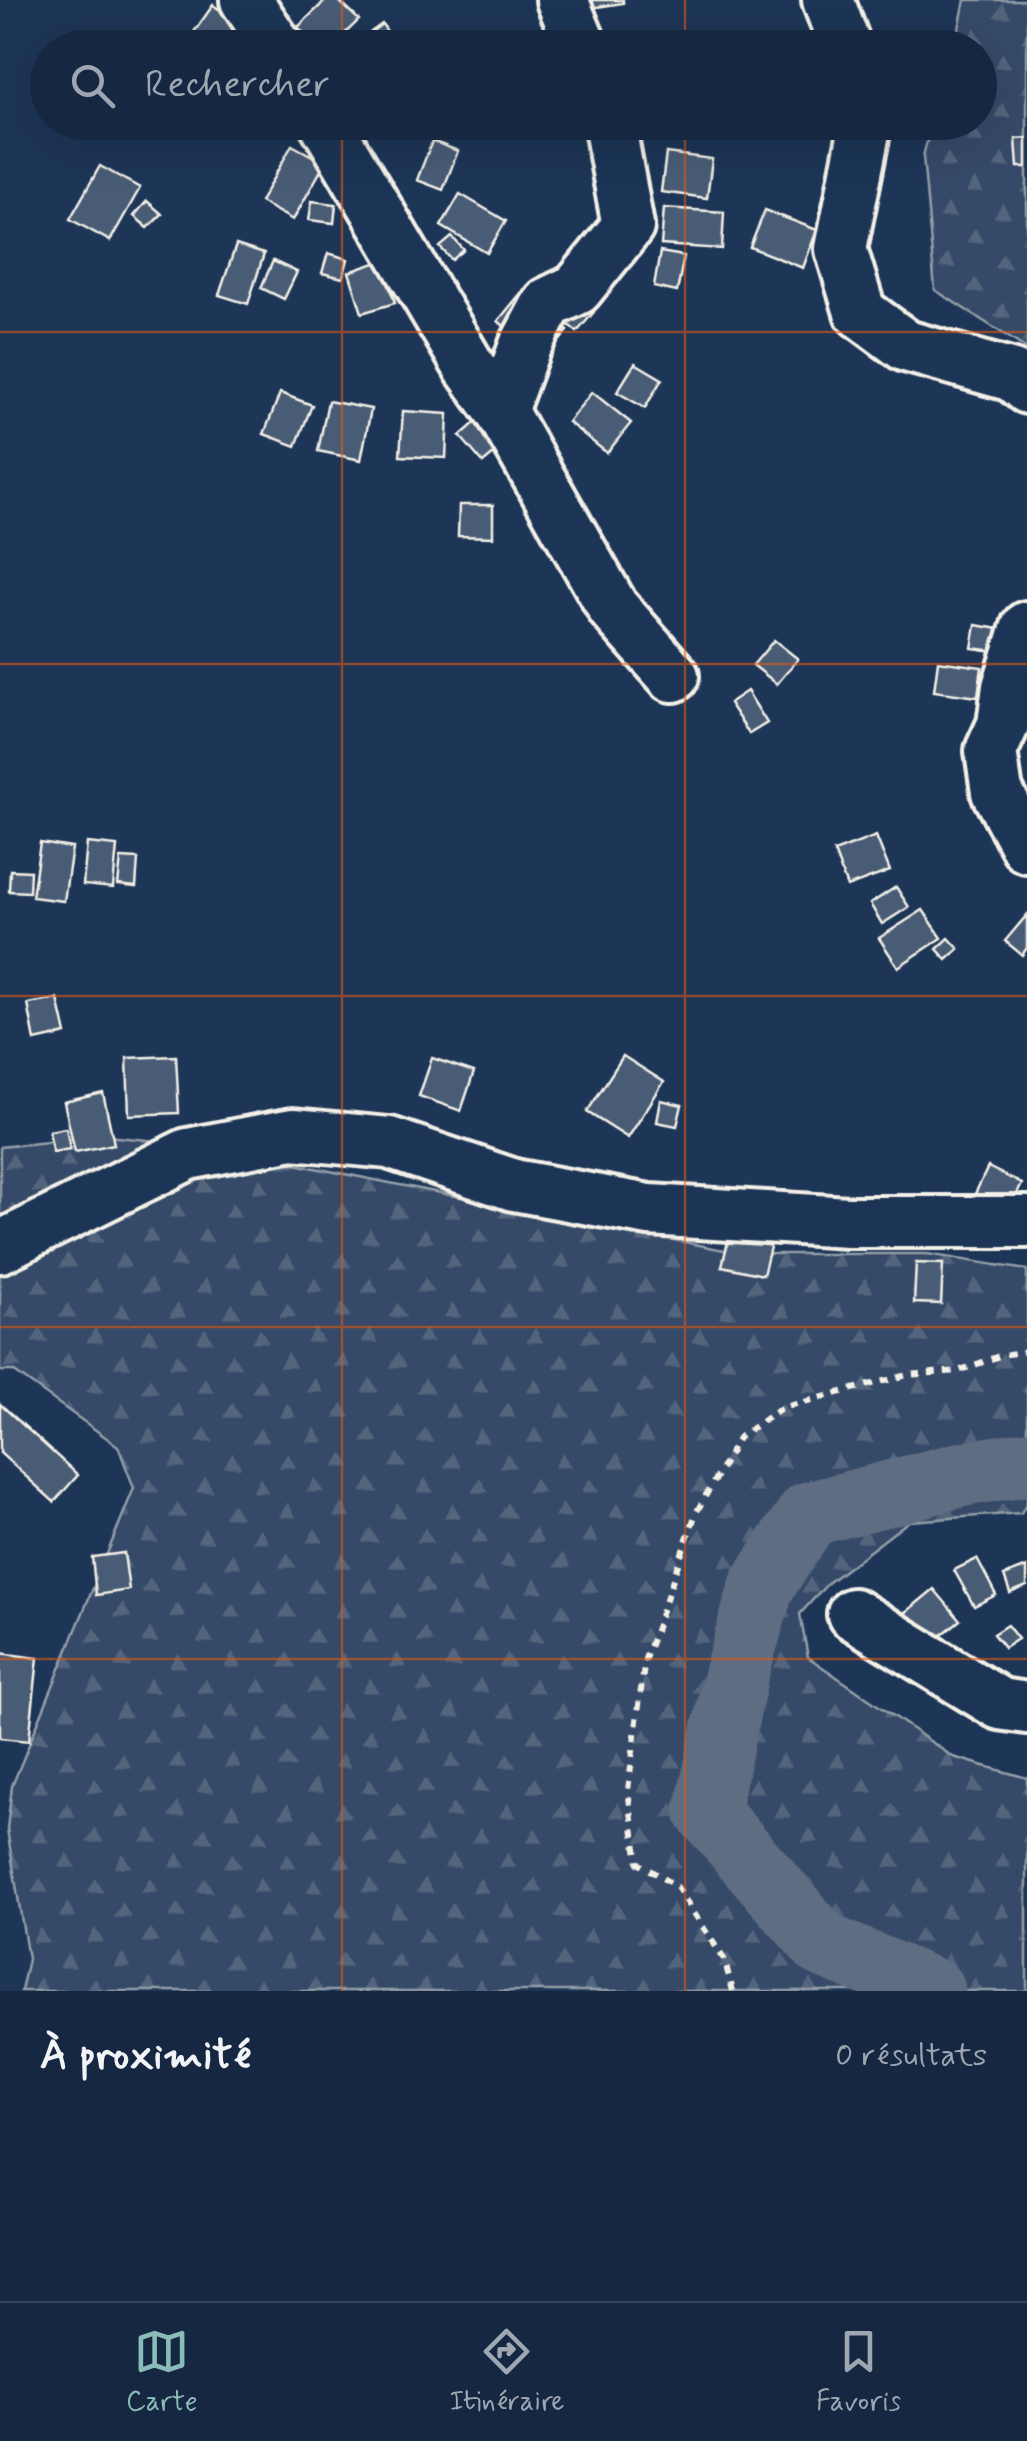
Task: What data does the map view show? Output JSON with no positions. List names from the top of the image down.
{
  "page": {
    "search": "Rechercher",
    "heading": ["À proximité", "0 résultats"],
    "nav": ["Carte", "Itinéraire", "Favoris"]
  }
}
